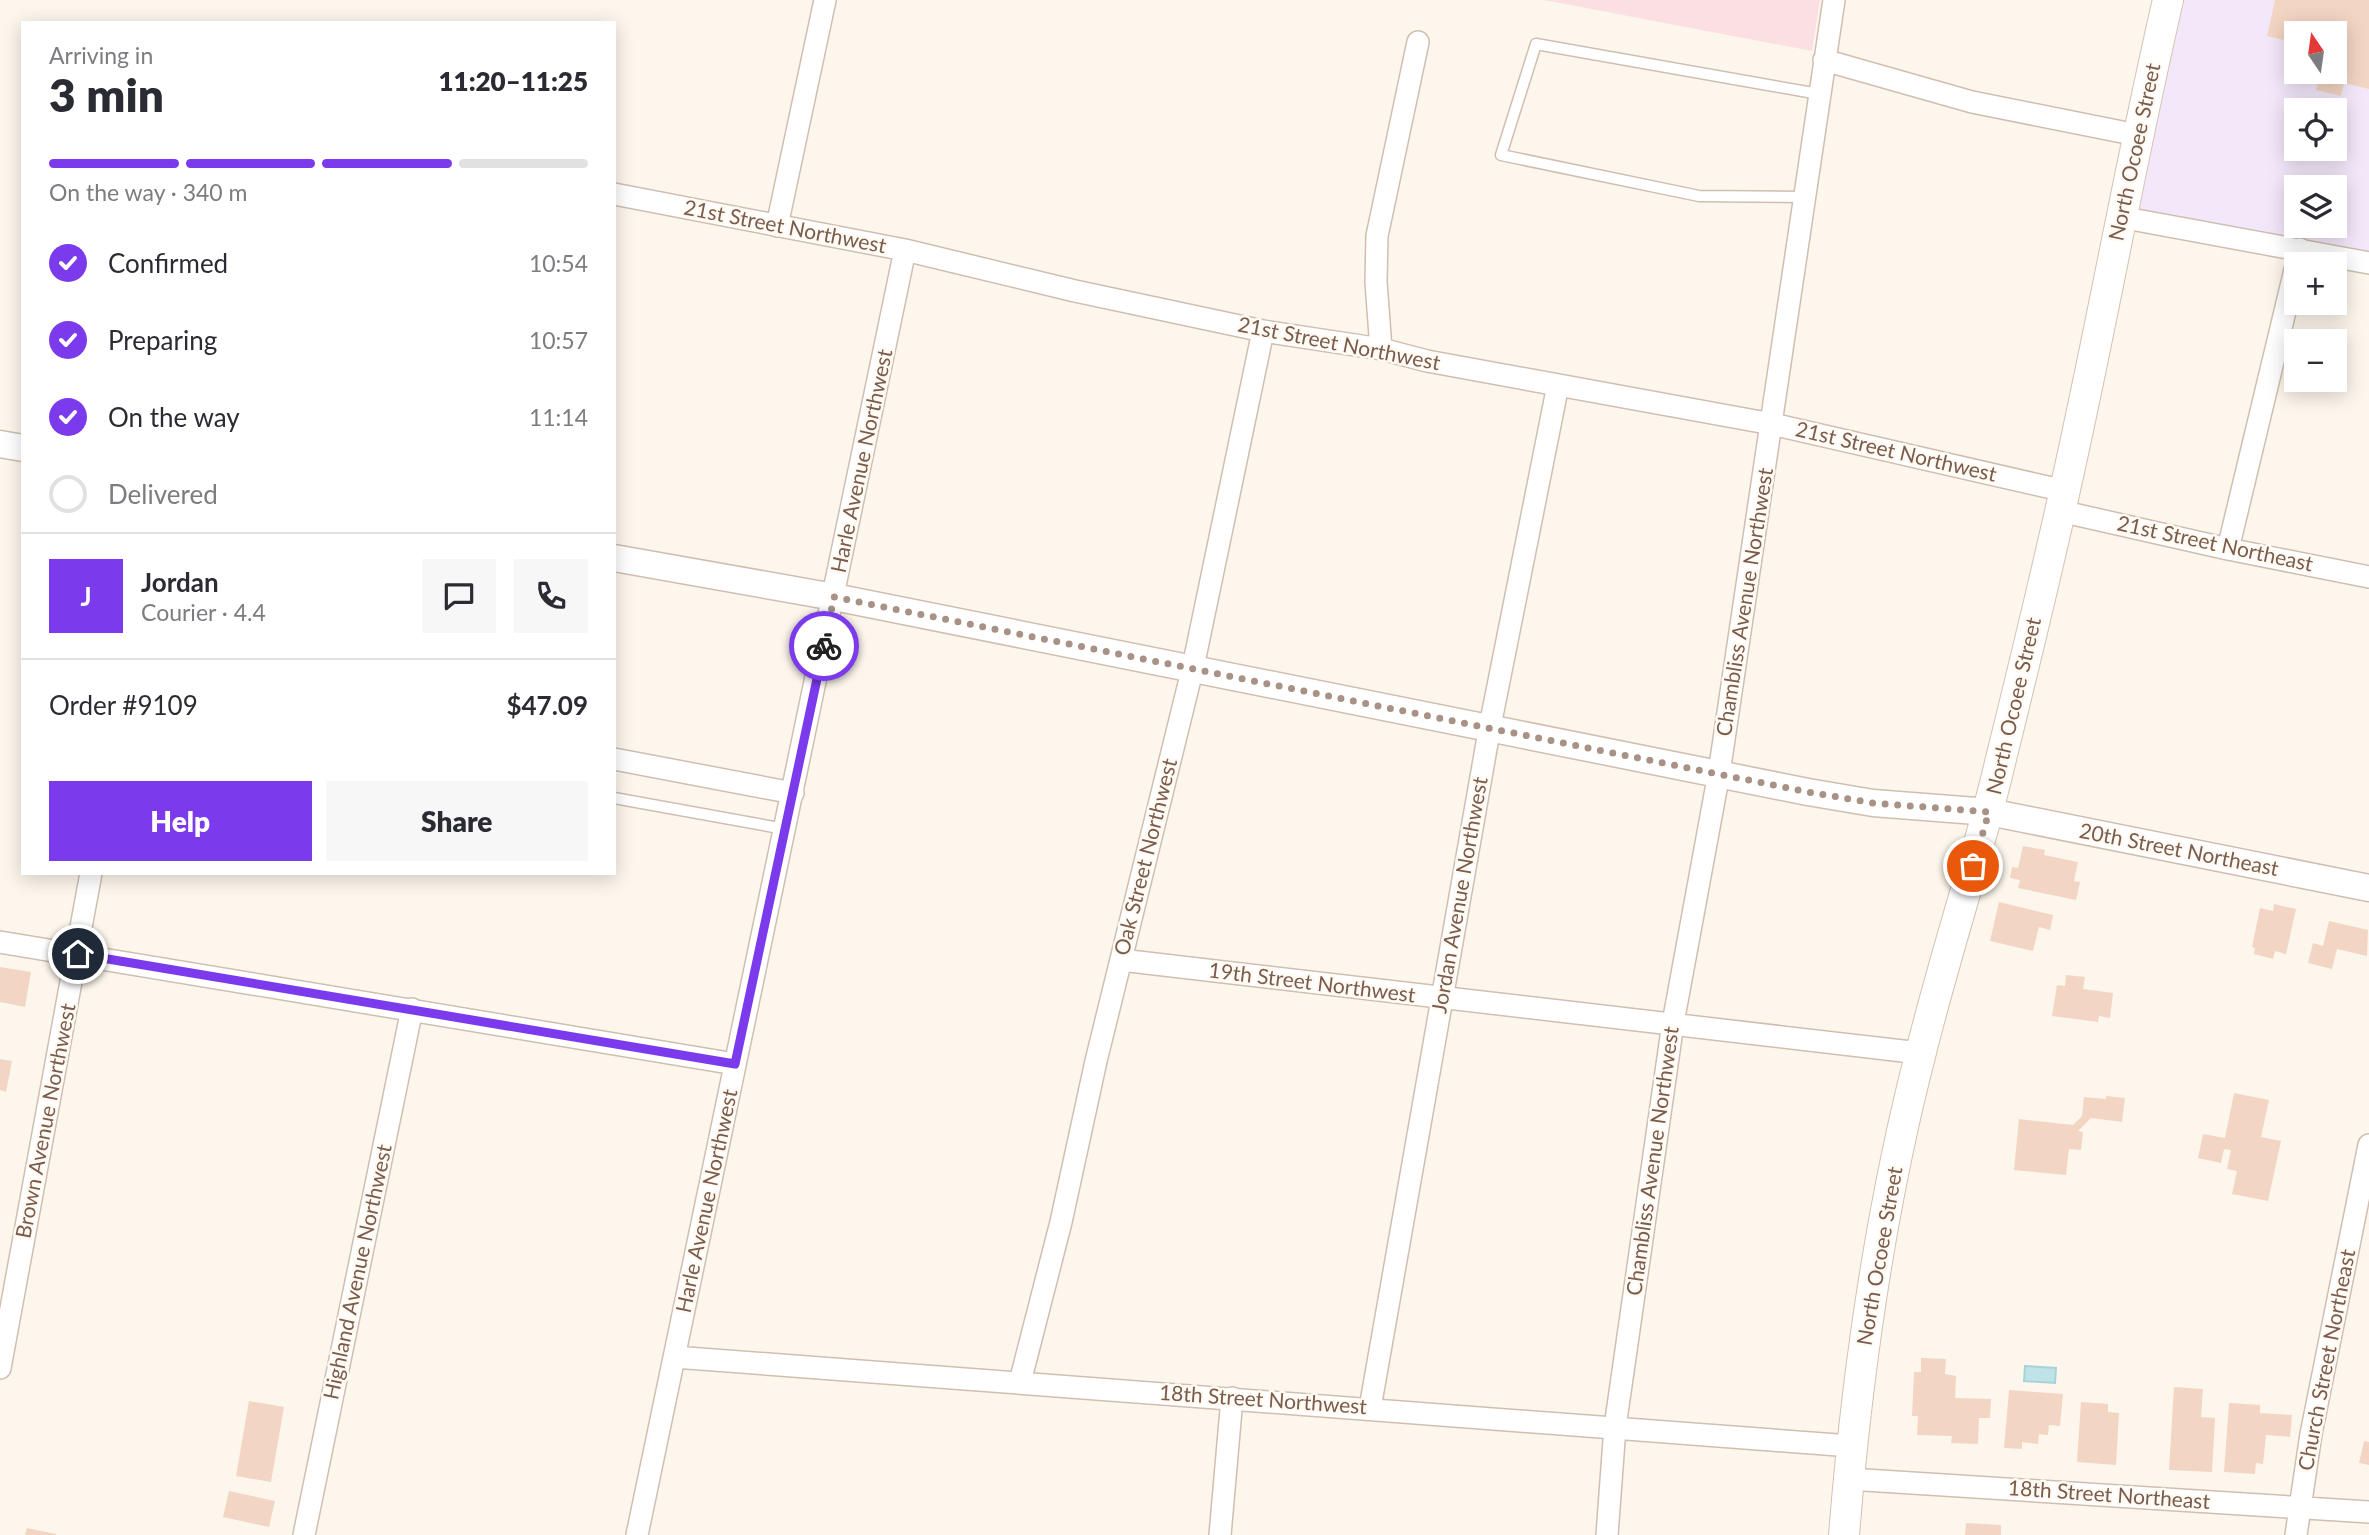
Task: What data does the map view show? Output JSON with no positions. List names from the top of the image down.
{
  "streets": {
    "main road": ["North Ocoee Street"],
    "street": [
      "21st Street Northwest",
      "Harle Avenue Northwest",
      "21st Street Northeast",
      "Chambliss Avenue Northwest",
      "20th Street Northeast",
      "Oak Street Northwest",
      "Jordan Avenue Northwest",
      "19th Street Northwest",
      "Brown Avenue Northwest",
      "Highland Avenue Northwest",
      "Church Street Northeast",
      "18th Street Northwest",
      "18th Street Northeast"
    ]
  },
  "crossings": [
    ["North Ocoee Street", "21st Street Northwest"],
    ["North Ocoee Street", "21st Street Northeast"],
    ["North Ocoee Street", "20th Street Northeast"],
    ["North Ocoee Street", "19th Street Northwest"],
    ["North Ocoee Street", "18th Street Northwest"],
    ["North Ocoee Street", "18th Street Northeast"],
    ["21st Street Northwest", "Harle Avenue Northwest"],
    ["21st Street Northwest", "21st Street Northeast"],
    ["21st Street Northwest", "Chambliss Avenue Northwest"],
    ["21st Street Northwest", "Oak Street Northwest"],
    ["21st Street Northwest", "Jordan Avenue Northwest"],
    ["Harle Avenue Northwest", "20th Street Northeast"],
    ["Harle Avenue Northwest", "18th Street Northwest"],
    ["Chambliss Avenue Northwest", "20th Street Northeast"],
    ["Chambliss Avenue Northwest", "19th Street Northwest"],
    ["Chambliss Avenue Northwest", "18th Street Northwest"],
    ["20th Street Northeast", "Oak Street Northwest"],
    ["20th Street Northeast", "Jordan Avenue Northwest"],
    ["Oak Street Northwest", "19th Street Northwest"],
    ["Oak Street Northwest", "18th Street Northwest"],
    ["Jordan Avenue Northwest", "19th Street Northwest"],
    ["Jordan Avenue Northwest", "18th Street Northwest"],
    ["Church Street Northeast", "18th Street Northeast"]
  ],
  "north": "top",
  "page": {
    "map_buttons": ["+", "−"],
    "heading": ["3 min", "Arriving in", "11:20–11:25"],
    "panel": [
      "Jordan",
      "Courier · 4.4",
      "Order #9109",
      "$47.09"
    ],
    "bar": "On the way · 340 m",
    "list": [
      ["Confirmed", "10:54"],
      ["Preparing", "10:57"],
      ["On the way", "11:14"],
      "Delivered"
    ],
    "round": "J",
    "buttons": ["Help", "Share"]
  }
}
